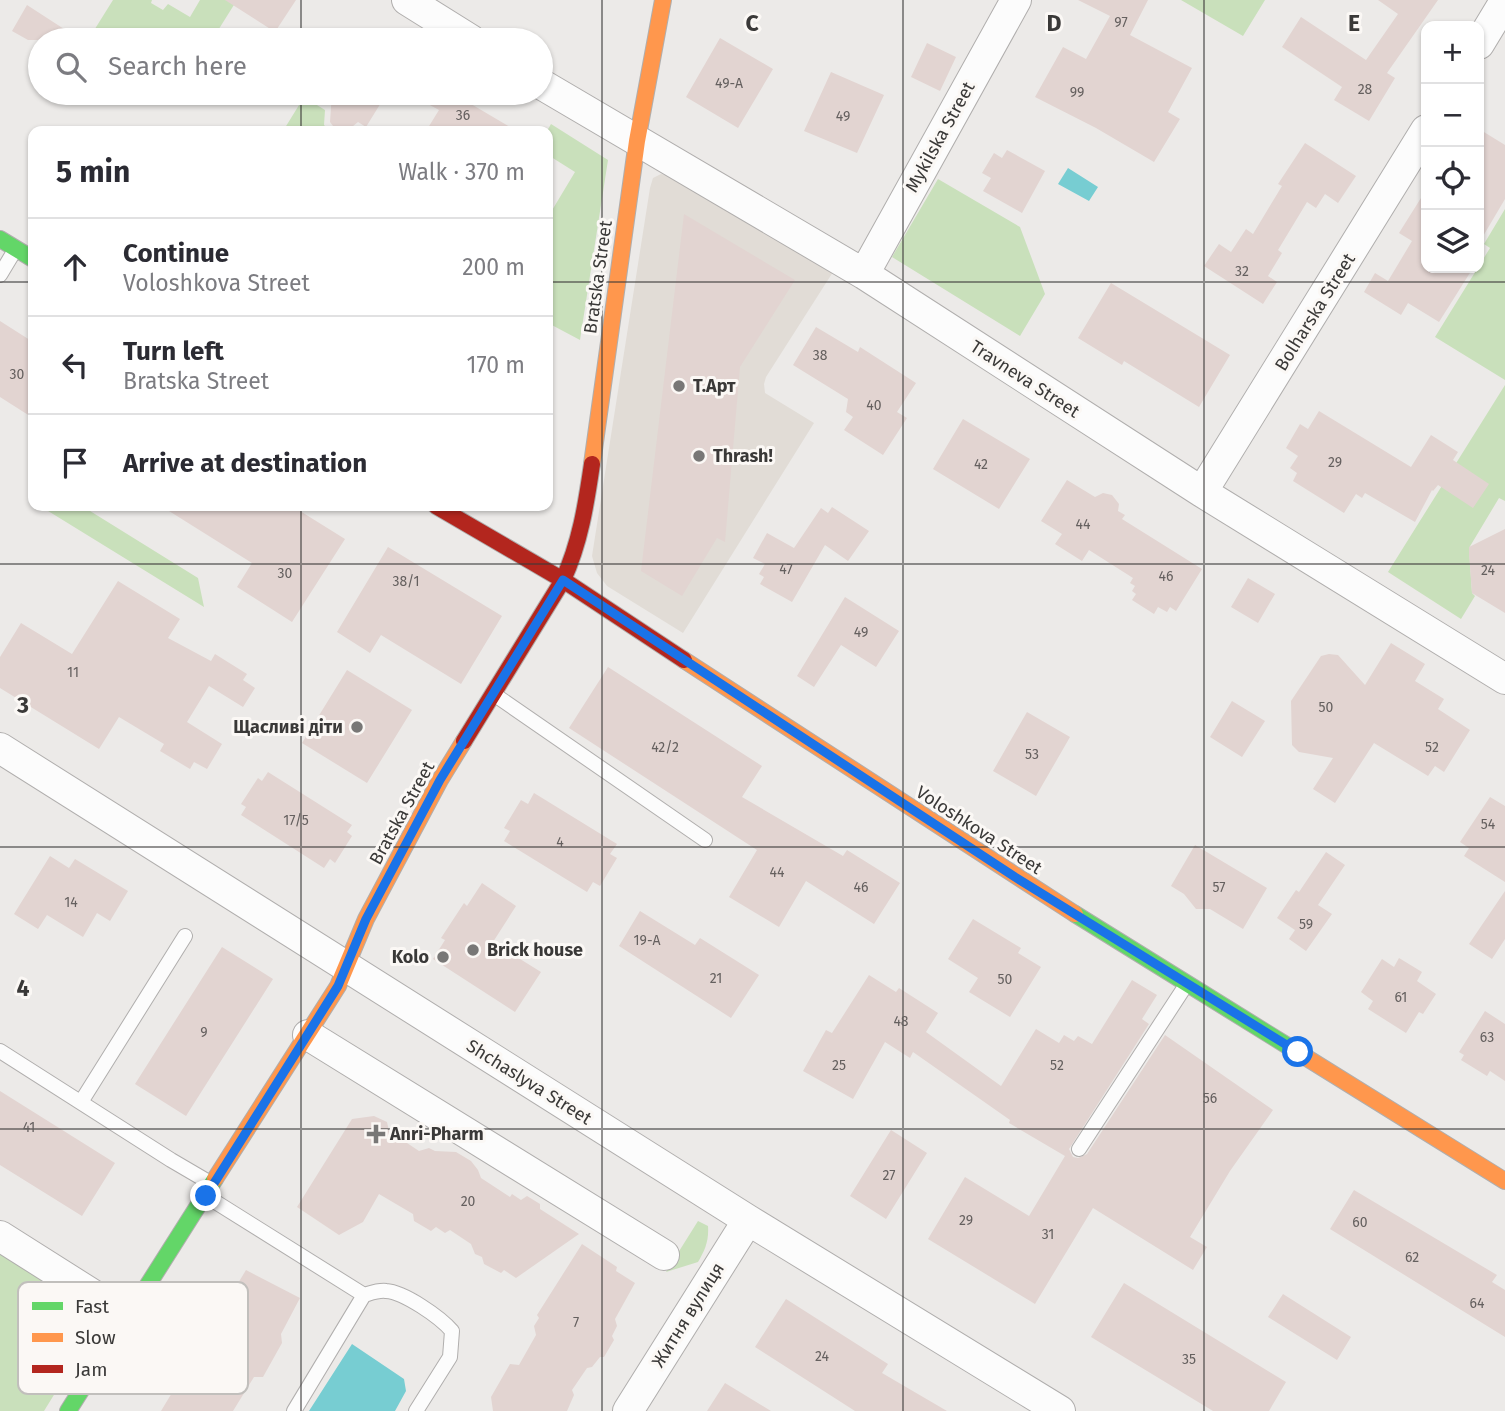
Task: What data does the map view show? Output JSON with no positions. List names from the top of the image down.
{
  "streets": {
    "street": [
      "Mykilska Street",
      "Bratska Street",
      "Bolharska Street",
      "Travneva Street",
      "Voloshkova Street",
      "Shchaslyva Street",
      "Житня вулиця"
    ]
  },
  "crossings": [
    ["Mykilska Street", "Travneva Street"],
    ["Bratska Street", "Travneva Street"],
    ["Bratska Street", "Voloshkova Street"],
    ["Bratska Street", "Shchaslyva Street"],
    ["Bolharska Street", "Travneva Street"],
    ["Shchaslyva Street", "Житня вулиця"]
  ],
  "places": {
    "other": [
      "Т.Арт",
      "Thrash!",
      "Щасливі діти",
      "Brick house",
      "Kolo"
    ],
    "health": ["Anri-Pharm"]
  },
  "house_numbers": [
    "97",
    "49-А",
    "28",
    "99",
    "36",
    "49",
    "32",
    "38",
    "30",
    "40",
    "29",
    "42",
    "44",
    "47",
    "24",
    "30",
    "46",
    "38/1",
    "49",
    "11",
    "50",
    "42/2",
    "52",
    "53",
    "17/5",
    "54",
    "4",
    "44",
    "46",
    "57",
    "14",
    "59",
    "19-А",
    "21",
    "50",
    "61",
    "48",
    "9",
    "63",
    "25",
    "52",
    "56",
    "41",
    "27",
    "20",
    "29",
    "60",
    "31",
    "62",
    "64",
    "7",
    "24",
    "35"
  ],
  "legend": ["Fast", "Slow", "Jam"],
  "page": {
    "map_buttons": ["+", "−"],
    "search": "Search here",
    "heading": ["5 min", "Walk · 370 m"],
    "list": [
      ["Continue", "Voloshkova Street", "200 m"],
      ["Turn left", "Bratska Street", "170 m"],
      "Arrive at destination"
    ]
  },
  "grid": {
    "columns": ["C", "D", "E"],
    "rows": ["3", "4"]
  }
}
